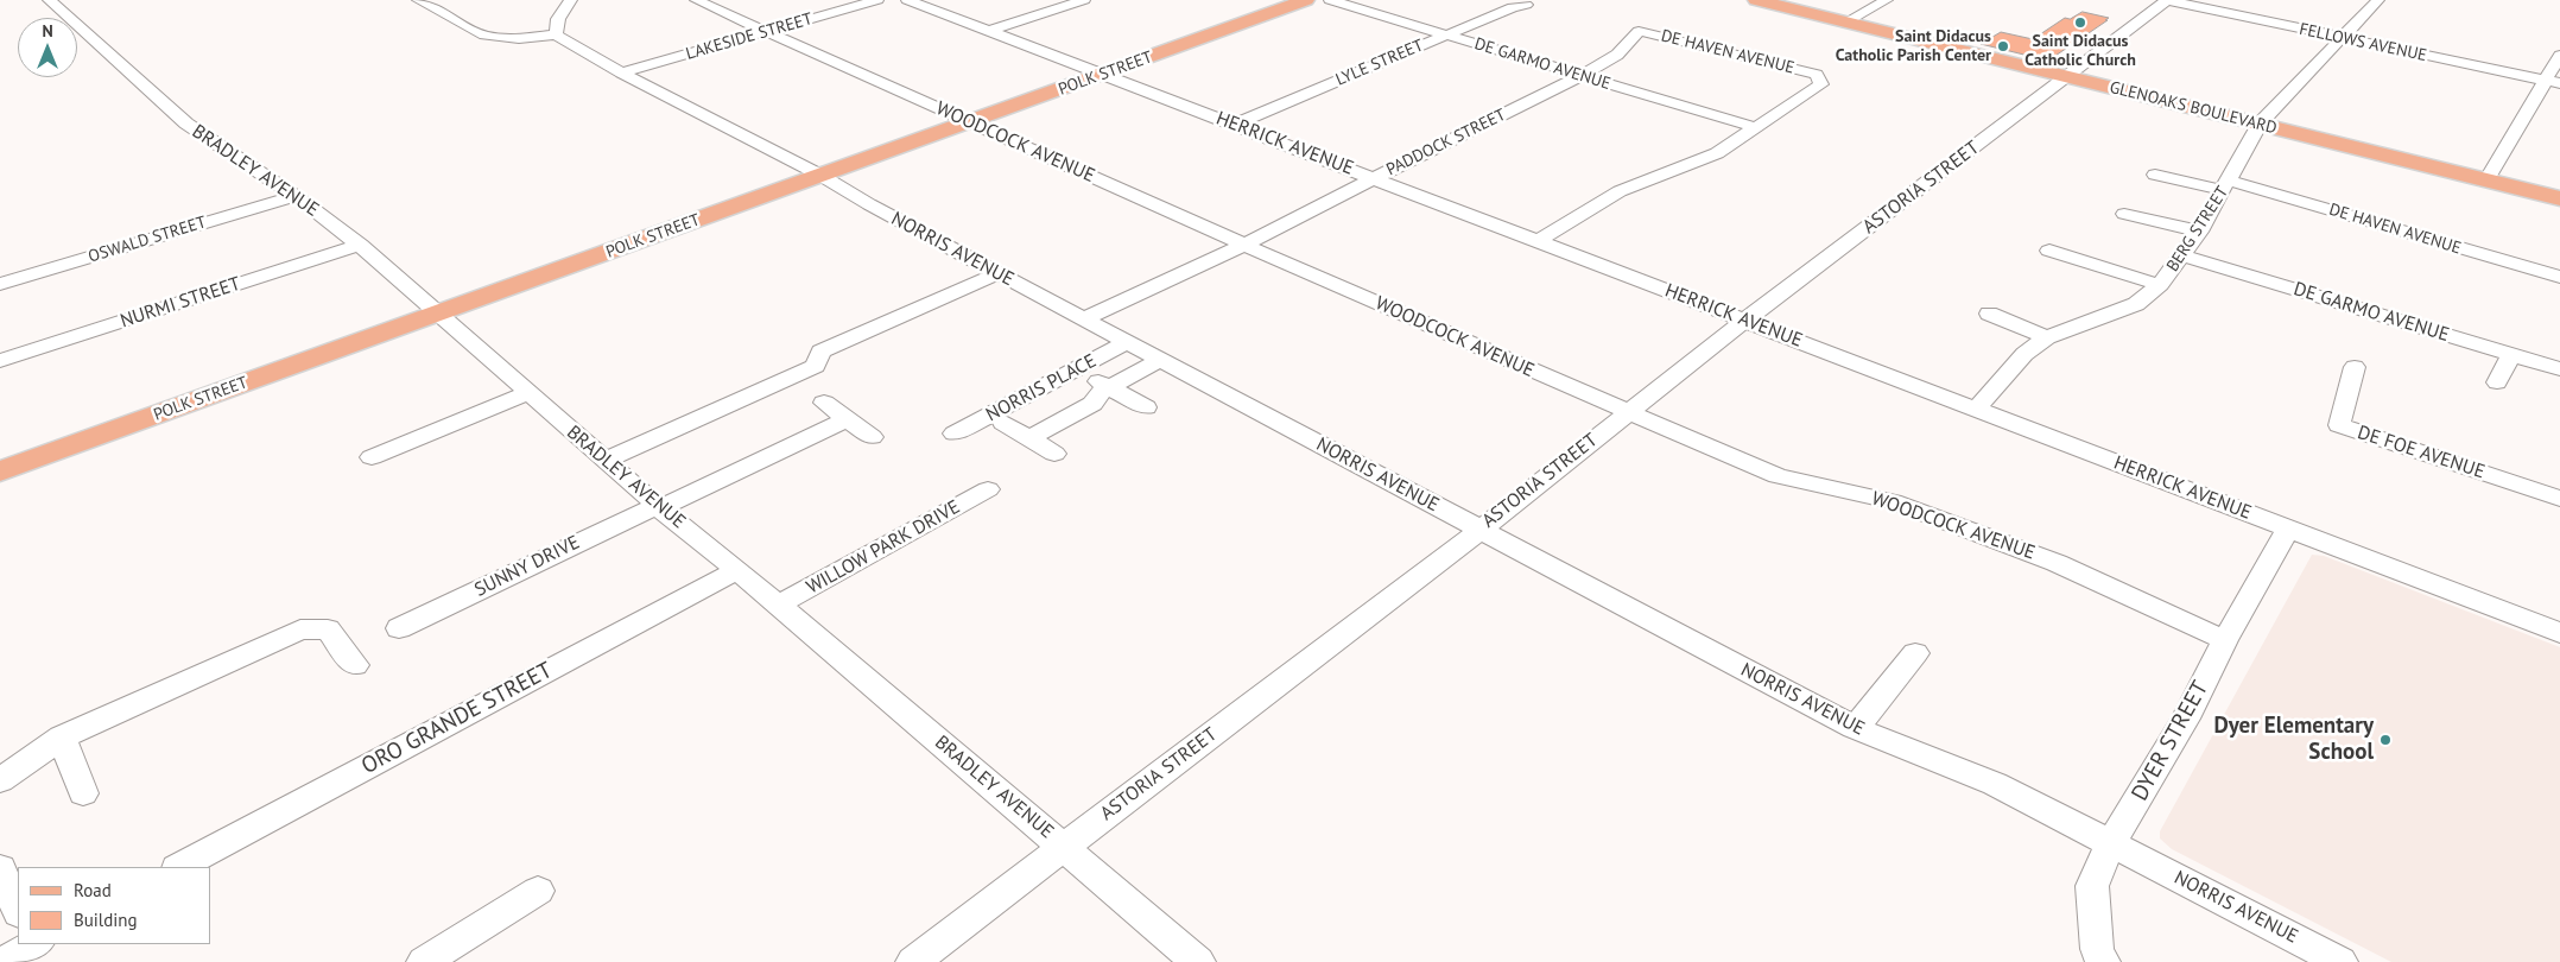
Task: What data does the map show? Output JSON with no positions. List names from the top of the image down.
{
  "streets": {
    "main road": ["POLK STREET", "GLENOAKS BOULEVARD"],
    "street": [
      "LAKESIDE STREET",
      "FELLOWS AVENUE",
      "DE HAVEN AVENUE",
      "LYLE STREET",
      "DE GARMO AVENUE",
      "WOODCOCK AVENUE",
      "PADDOCK STREET",
      "HERRICK AVENUE",
      "BRADLEY AVENUE",
      "ASTORIA STREET",
      "BERG STREET",
      "OSWALD STREET",
      "NORRIS AVENUE",
      "NURMI STREET",
      "NORRIS PLACE",
      "DE FOE AVENUE",
      "WILLOW PARK DRIVE",
      "SUNNY DRIVE",
      "ORO GRANDE STREET",
      "DYER STREET"
    ]
  },
  "crossings": [
    ["LAKESIDE STREET", "WOODCOCK AVENUE"],
    ["LAKESIDE STREET", "NORRIS AVENUE"],
    ["FELLOWS AVENUE", "ASTORIA STREET"],
    ["FELLOWS AVENUE", "BERG STREET"],
    ["DE HAVEN AVENUE", "DE GARMO AVENUE"],
    ["DE HAVEN AVENUE", "PADDOCK STREET"],
    ["DE HAVEN AVENUE", "BERG STREET"],
    ["LYLE STREET", "DE GARMO AVENUE"],
    ["LYLE STREET", "HERRICK AVENUE"],
    ["DE GARMO AVENUE", "PADDOCK STREET"],
    ["DE GARMO AVENUE", "BERG STREET"],
    ["POLK STREET", "WOODCOCK AVENUE"],
    ["POLK STREET", "HERRICK AVENUE"],
    ["POLK STREET", "BRADLEY AVENUE"],
    ["POLK STREET", "NORRIS AVENUE"],
    ["GLENOAKS BOULEVARD", "ASTORIA STREET"],
    ["GLENOAKS BOULEVARD", "BERG STREET"],
    ["WOODCOCK AVENUE", "PADDOCK STREET"],
    ["WOODCOCK AVENUE", "ASTORIA STREET"],
    ["WOODCOCK AVENUE", "DYER STREET"],
    ["PADDOCK STREET", "HERRICK AVENUE"],
    ["PADDOCK STREET", "NORRIS AVENUE"],
    ["HERRICK AVENUE", "ASTORIA STREET"],
    ["HERRICK AVENUE", "BERG STREET"],
    ["HERRICK AVENUE", "DYER STREET"],
    ["BRADLEY AVENUE", "ASTORIA STREET"],
    ["BRADLEY AVENUE", "OSWALD STREET"],
    ["BRADLEY AVENUE", "NURMI STREET"],
    ["BRADLEY AVENUE", "WILLOW PARK DRIVE"],
    ["BRADLEY AVENUE", "SUNNY DRIVE"],
    ["BRADLEY AVENUE", "ORO GRANDE STREET"],
    ["ASTORIA STREET", "NORRIS AVENUE"],
    ["NORRIS AVENUE", "NORRIS PLACE"],
    ["NORRIS AVENUE", "DYER STREET"]
  ],
  "places": ["Saint Didacus Catholic Church", "Saint Didacus Catholic Parish Center", "Dyer Elementary School"],
  "legend": ["Road", "Building"],
  "north": "top"
}
